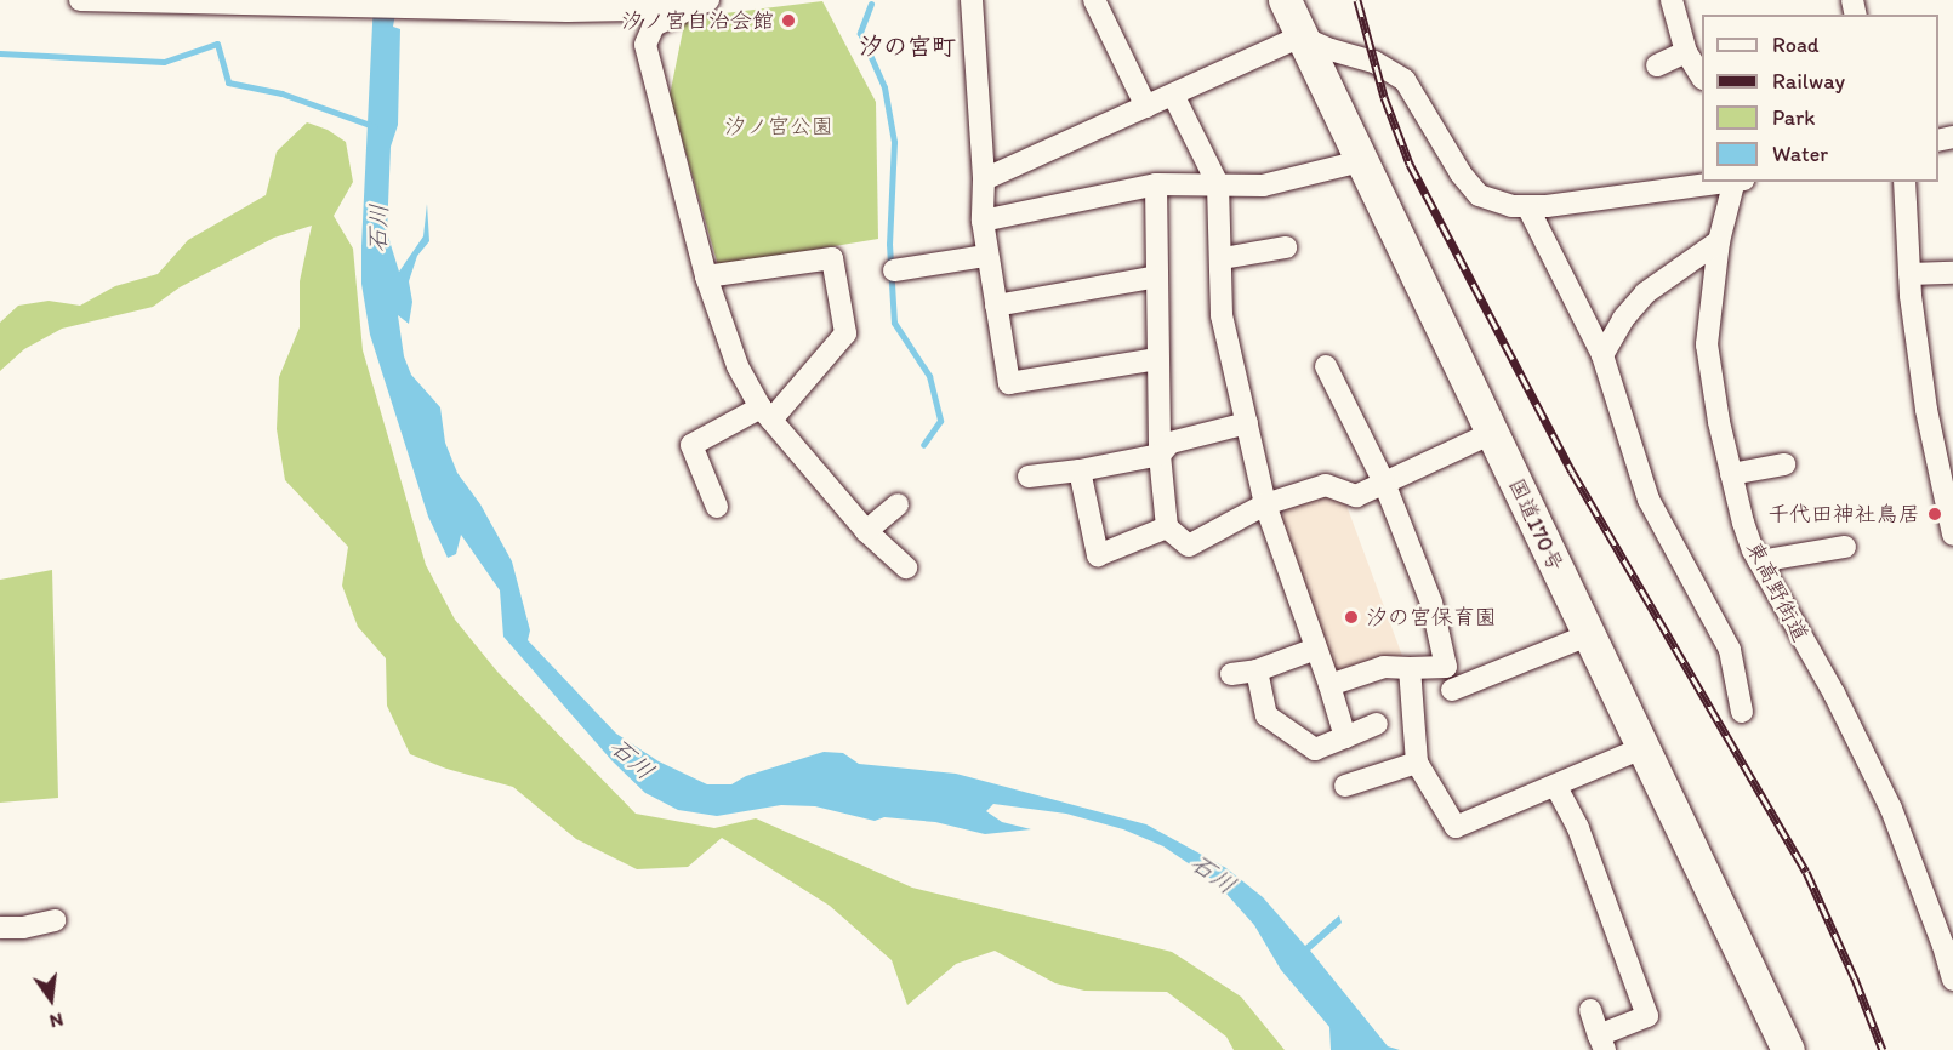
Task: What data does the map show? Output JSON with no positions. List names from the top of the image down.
{
  "streets": {
    "highway": ["国道170号"],
    "street": ["東高野街道"]
  },
  "districts": ["汐の宮町"],
  "water": ["石川"],
  "parks": ["汐ノ宮公園"],
  "places": ["汐ノ宮自治会館", "千代田神社鳥居", "汐の宮保育園"],
  "legend": [
    "Road",
    "Railway",
    "Park",
    "Water"
  ],
  "north": "bottom"
}
